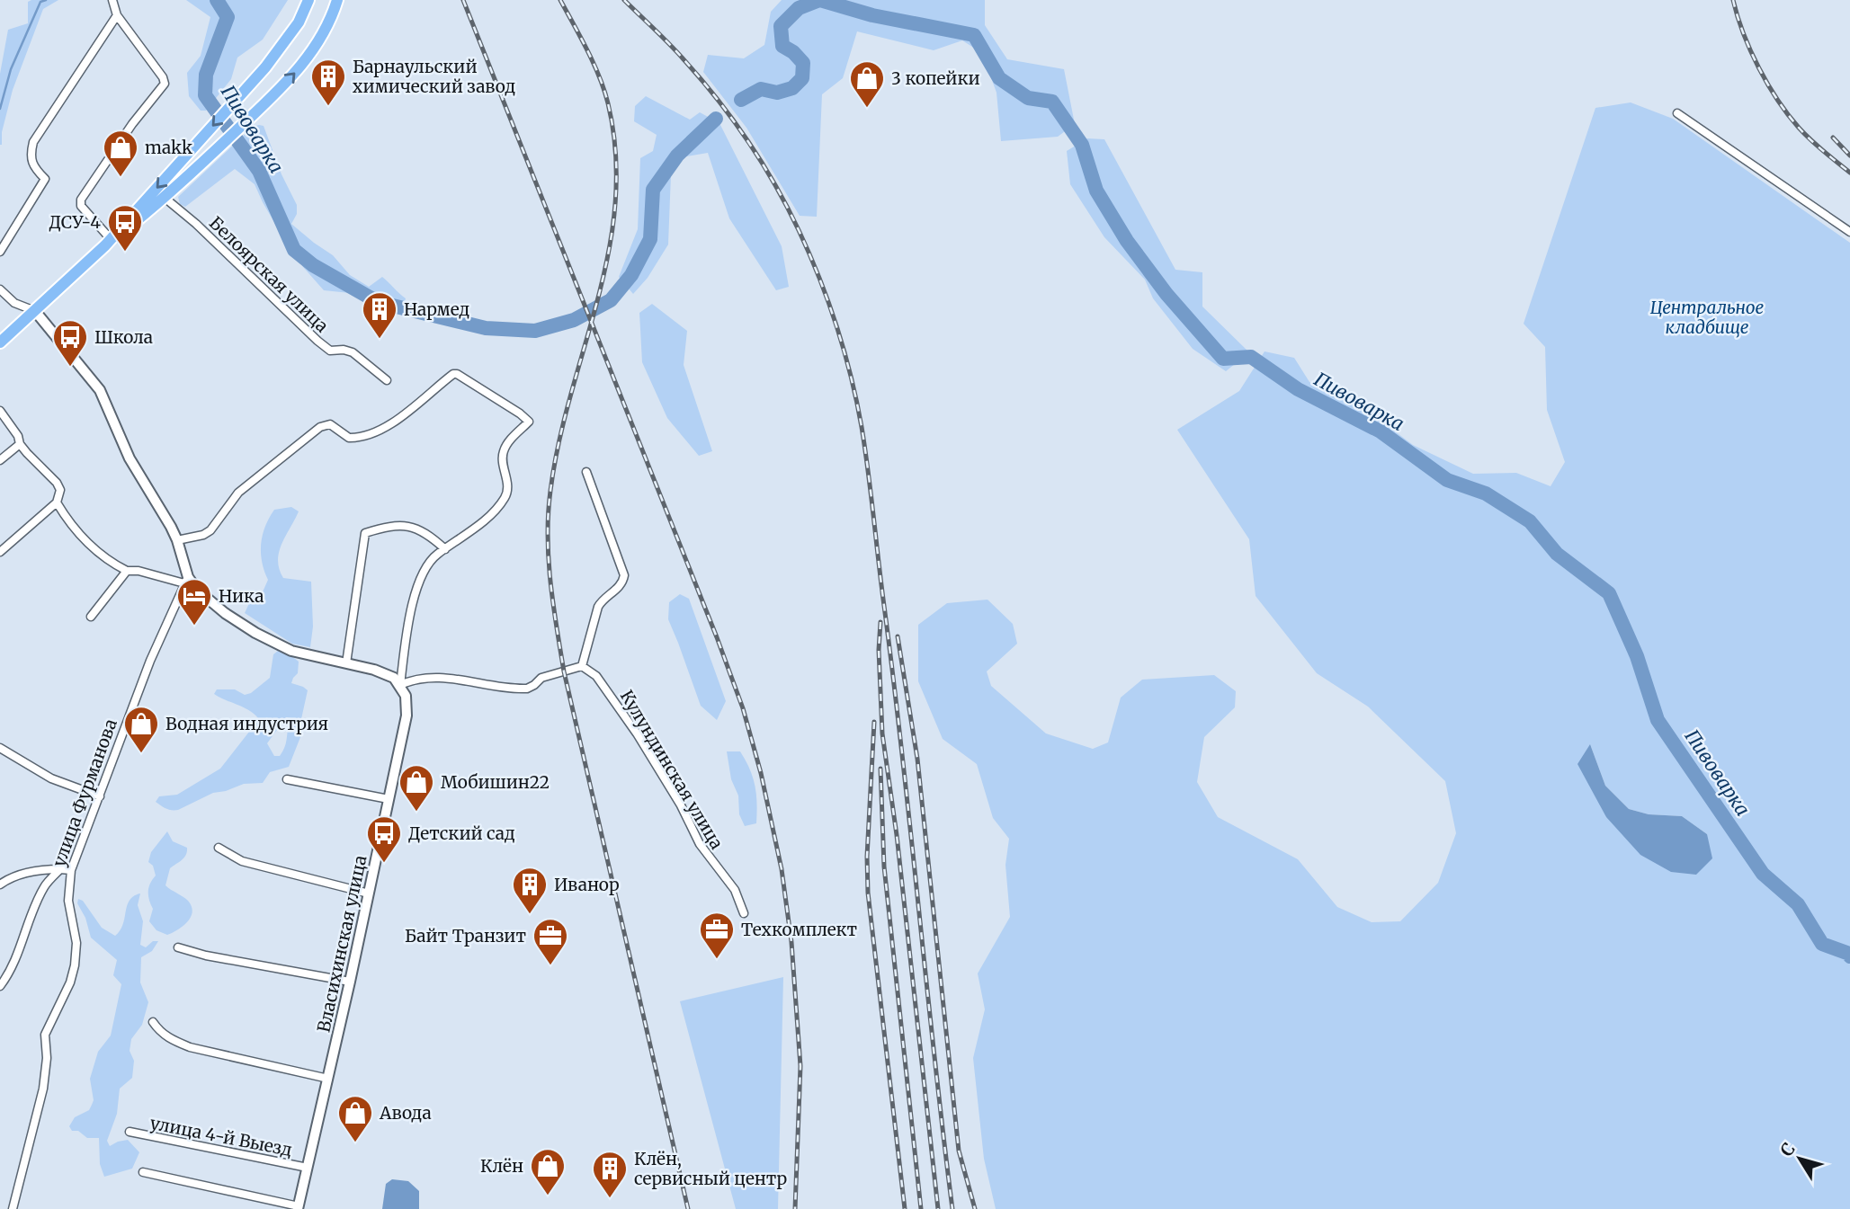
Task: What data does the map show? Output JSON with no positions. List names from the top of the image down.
{
  "streets": {
    "street": [
      "Белоярская улица",
      "Кулундинская улица",
      "улица Фурманова",
      "Власихинская улица",
      "улица 4-й Выезд"
    ]
  },
  "crossings": [
    ["Власихинская улица", "улица 4-й Выезд"]
  ],
  "water": ["Пивоварка"],
  "parks": ["Центральное кладбище"],
  "places": {
    "building": [
      "Барнаульский химический завод",
      "Нармед",
      "Иванор",
      "Клён, сервисный центр"
    ],
    "shop": [
      "3 копейки",
      "makk",
      "Водная индустрия",
      "Мобишин22",
      "Авода",
      "Клён"
    ],
    "bus stop": ["ДСУ-4", "Школа", "Детский сад"],
    "hotel": ["Ника"],
    "office": ["Техкомплект", "Байт Транзит"]
  },
  "north": "top left"
}
